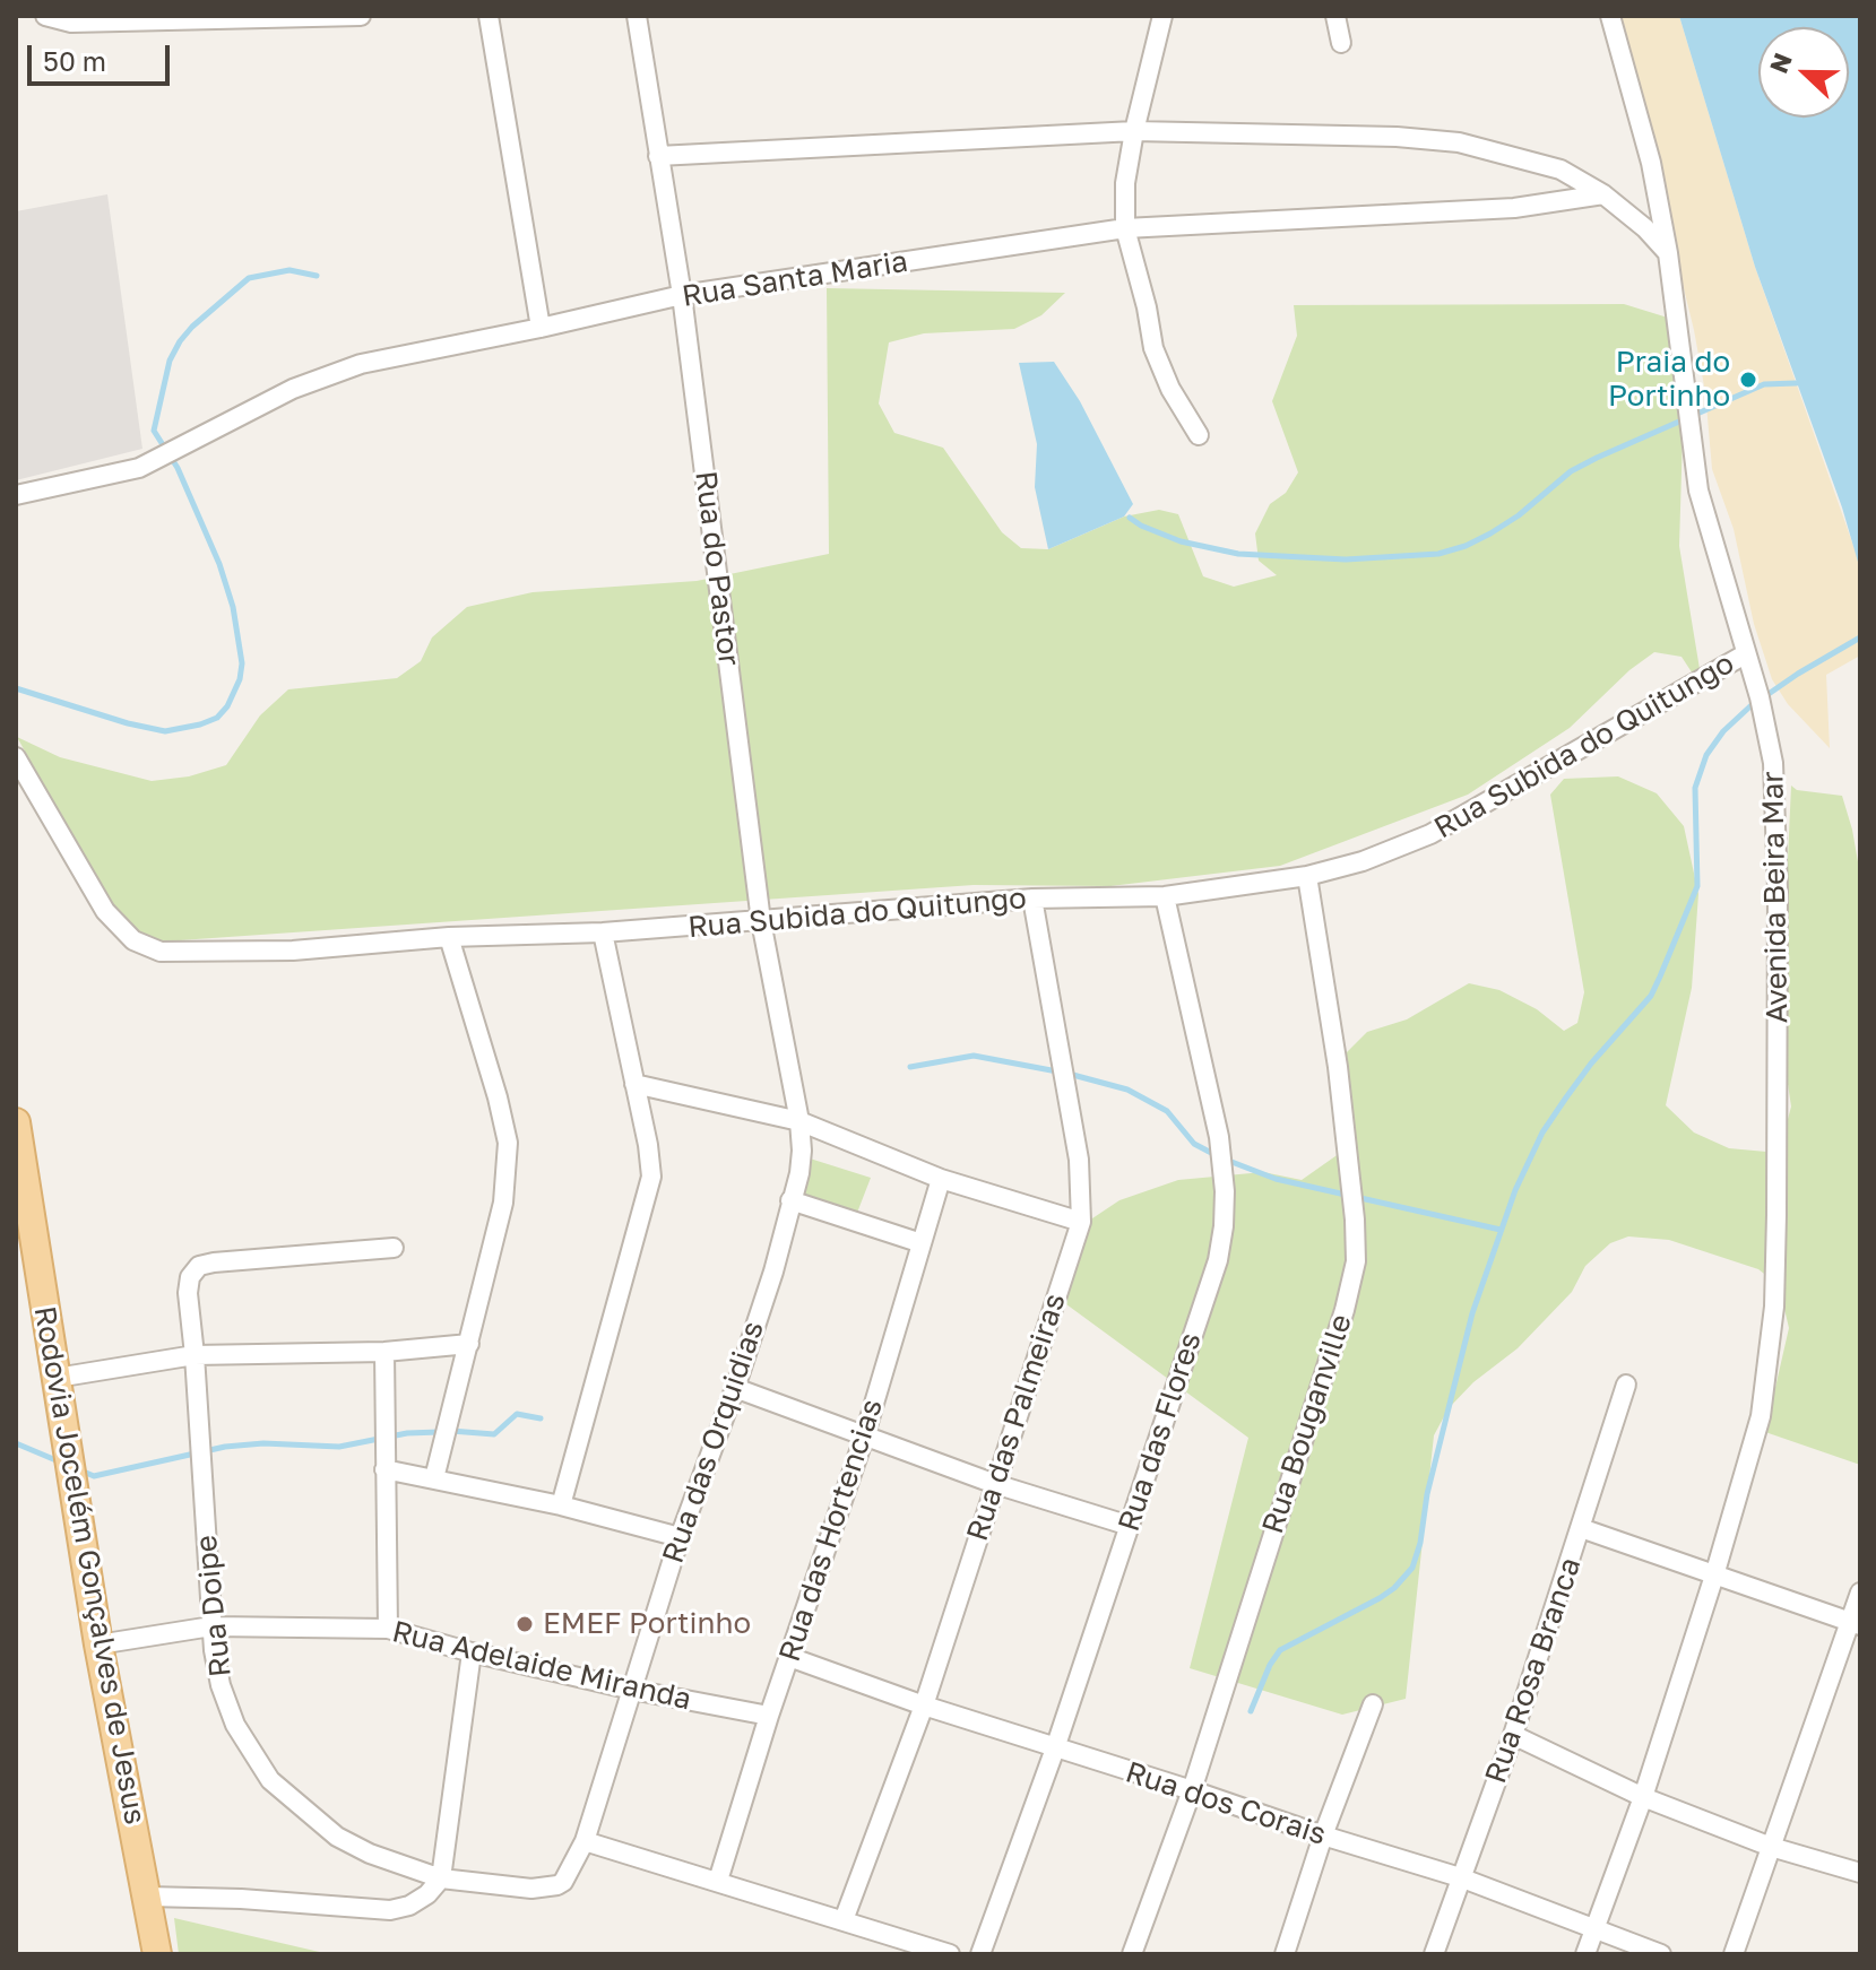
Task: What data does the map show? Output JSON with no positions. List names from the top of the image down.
{
  "streets": {
    "main road": ["Rodovia Jocelém Gonçalves de Jesus"],
    "street": [
      "Rua Santa Maria",
      "Rua do Pastor",
      "Rua Subida do Quitungo",
      "Avenida Beira Mar",
      "Rua das Palmeiras",
      "Rua Bouganville",
      "Rua das Flores",
      "Rua das Orquidias",
      "Rua das Hortencias",
      "Rua Doipe",
      "Rua Adelaide Miranda",
      "Rua Rosa Branca",
      "Rua dos Corais"
    ]
  },
  "crossings": [
    ["Rua Santa Maria", "Rua do Pastor"],
    ["Rua do Pastor", "Rua Subida do Quitungo"],
    ["Rua do Pastor", "Rua das Orquidias"],
    ["Rua Subida do Quitungo", "Avenida Beira Mar"],
    ["Rua Subida do Quitungo", "Rua das Palmeiras"],
    ["Rua Subida do Quitungo", "Rua Bouganville"],
    ["Rua Subida do Quitungo", "Rua das Flores"],
    ["Avenida Beira Mar", "Rua dos Corais"],
    ["Rua das Palmeiras", "Rua dos Corais"],
    ["Rua Bouganville", "Rua dos Corais"],
    ["Rua das Flores", "Rua dos Corais"],
    ["Rua das Orquidias", "Rua Doipe"],
    ["Rua das Orquidias", "Rua Adelaide Miranda"],
    ["Rua das Hortencias", "Rua Adelaide Miranda"],
    ["Rua das Hortencias", "Rua dos Corais"],
    ["Rodovia Jocelém Gonçalves de Jesus", "Rua Adelaide Miranda"],
    ["Rua Doipe", "Rua Adelaide Miranda"],
    ["Rua Rosa Branca", "Rua dos Corais"]
  ],
  "places": ["Praia do Portinho", "EMEF Portinho"],
  "scale_bar": "50 m",
  "north": "left"
}
